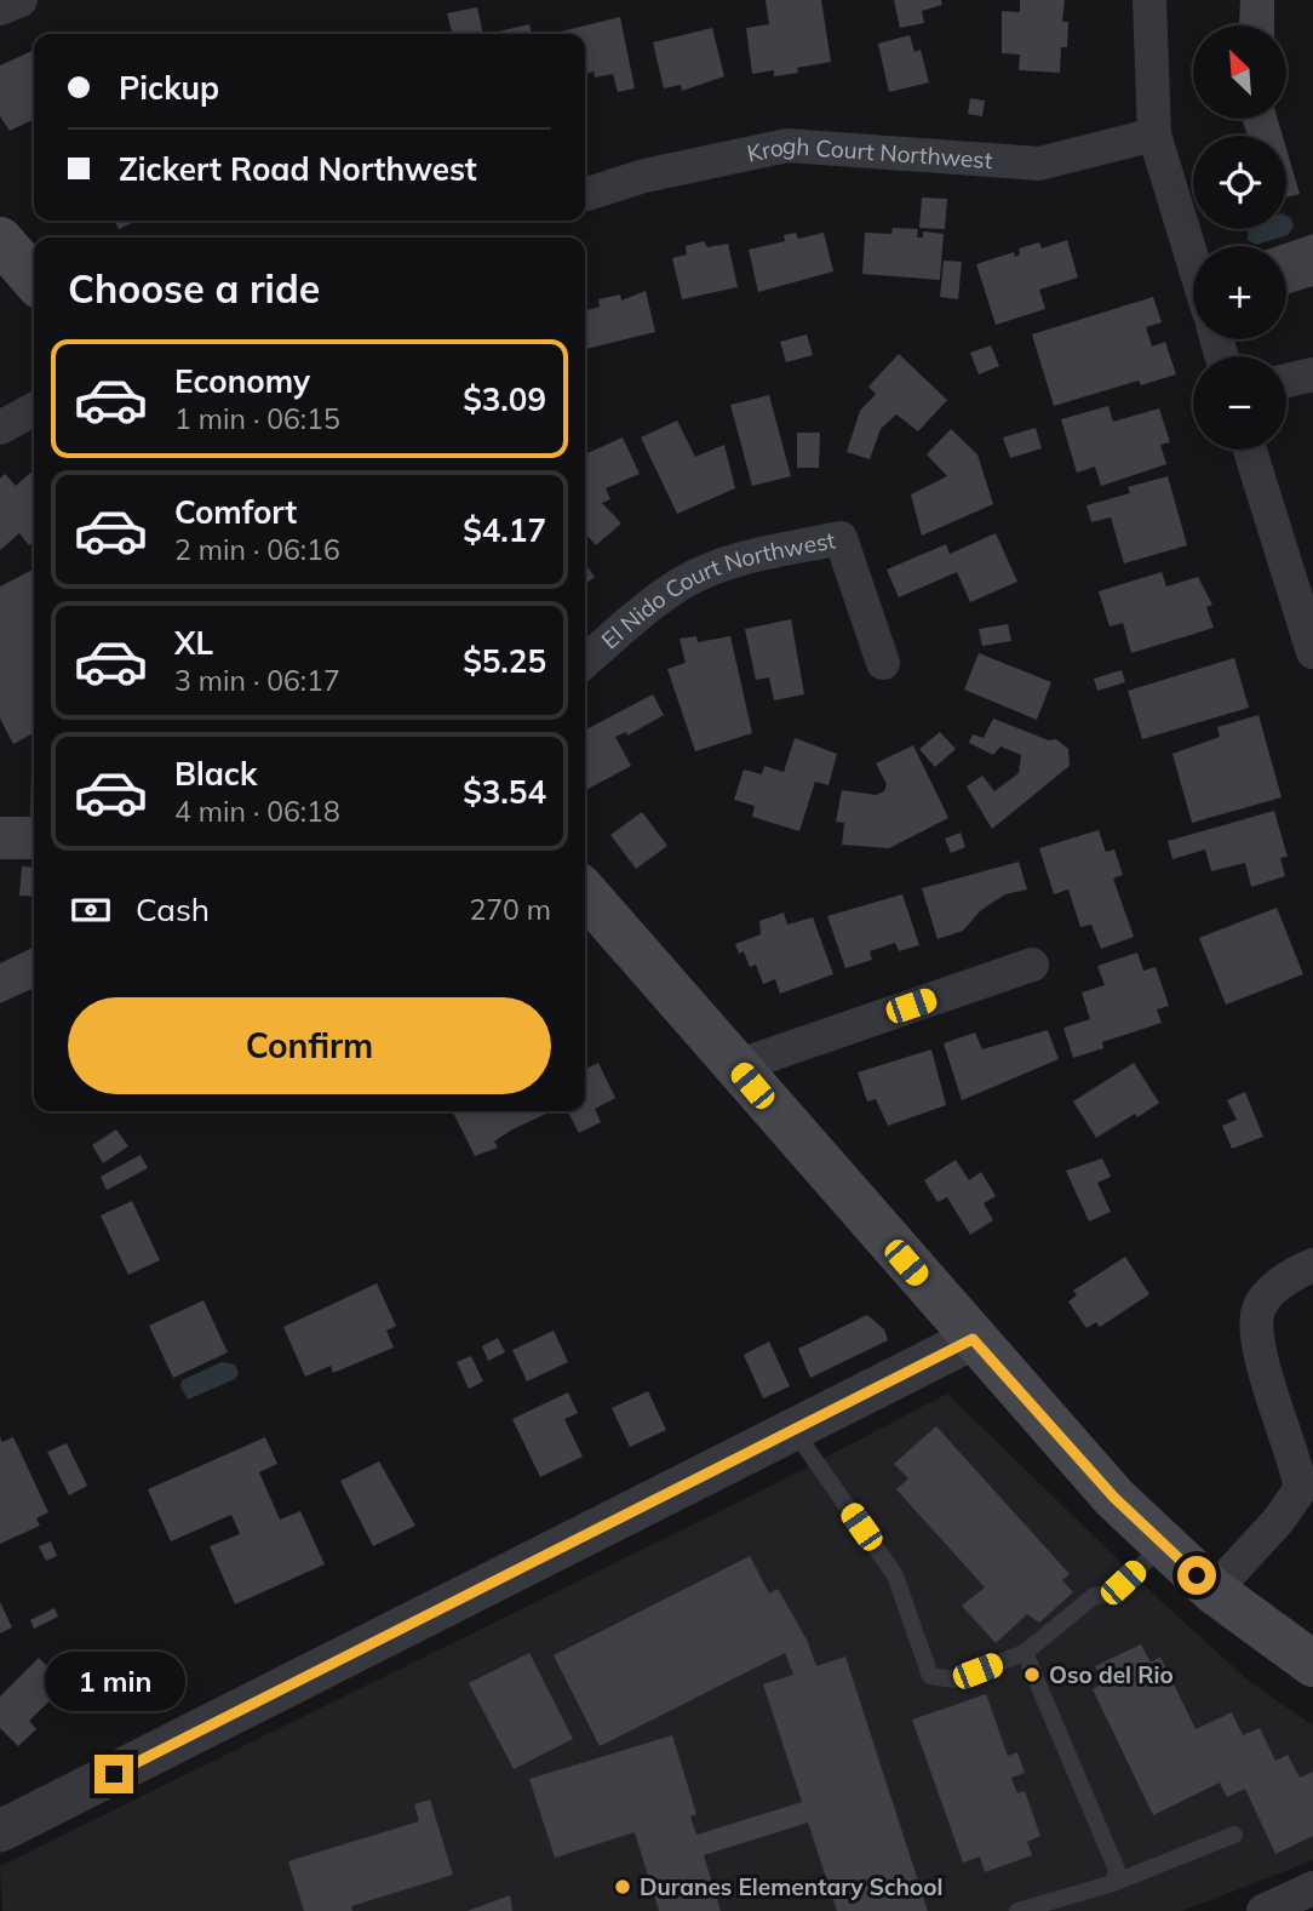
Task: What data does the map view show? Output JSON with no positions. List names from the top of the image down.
{
  "streets": {
    "street": ["Krogh Court Northwest", "El Nido Court Northwest"]
  },
  "places": ["Oso del Rio", "Duranes Elementary School"],
  "north": "top left",
  "page": {
    "map_buttons": ["+", "−"],
    "banner": ["Pickup", "Zickert Road Northwest"],
    "heading": "Choose a ride",
    "list": [
      {
        "name": "Economy",
        "note": "1 min · 06:15",
        "value": "$3.09"
      },
      {
        "name": "Comfort",
        "note": "2 min · 06:16",
        "value": "$4.17"
      },
      {
        "name": "XL",
        "note": "3 min · 06:17",
        "value": "$5.25"
      },
      {
        "name": "Black",
        "note": "4 min · 06:18",
        "value": "$3.54"
      }
    ],
    "pay": ["Cash", "270 m"],
    "buttons": "Confirm",
    "bubble": "1 min"
  }
}
